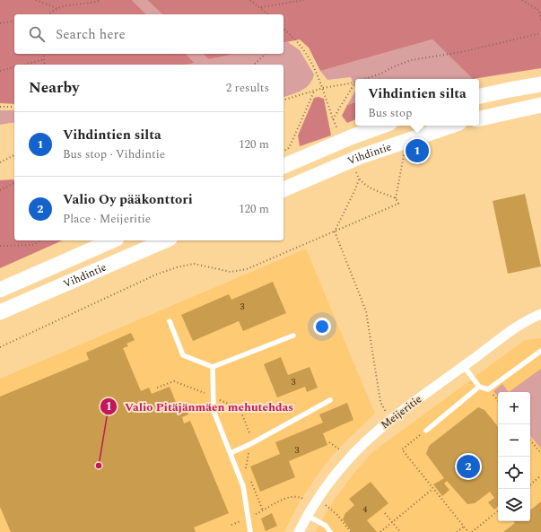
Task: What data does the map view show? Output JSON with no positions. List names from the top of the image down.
{
  "streets": {
    "main road": ["Vihdintie"],
    "street": ["Meijeritie"]
  },
  "places": ["Valio Pitäjänmäen mehutehdas"],
  "house_numbers": [
    "3",
    "3",
    "3",
    "4"
  ],
  "page": {
    "search": "Search here",
    "heading": ["Nearby", "2 results"],
    "popup": ["Vihdintien silta", "Bus stop"],
    "list": [
      {
        "mark": "1",
        "name": "Vihdintien silta",
        "note": "Bus stop · Vihdintie",
        "value": "120 m"
      },
      {
        "mark": "2",
        "name": "Valio Oy pääkonttori",
        "note": "Place · Meijeritie",
        "value": "120 m"
      }
    ],
    "pins": ["1", "2"],
    "map_buttons": ["+", "−"]
  }
}
